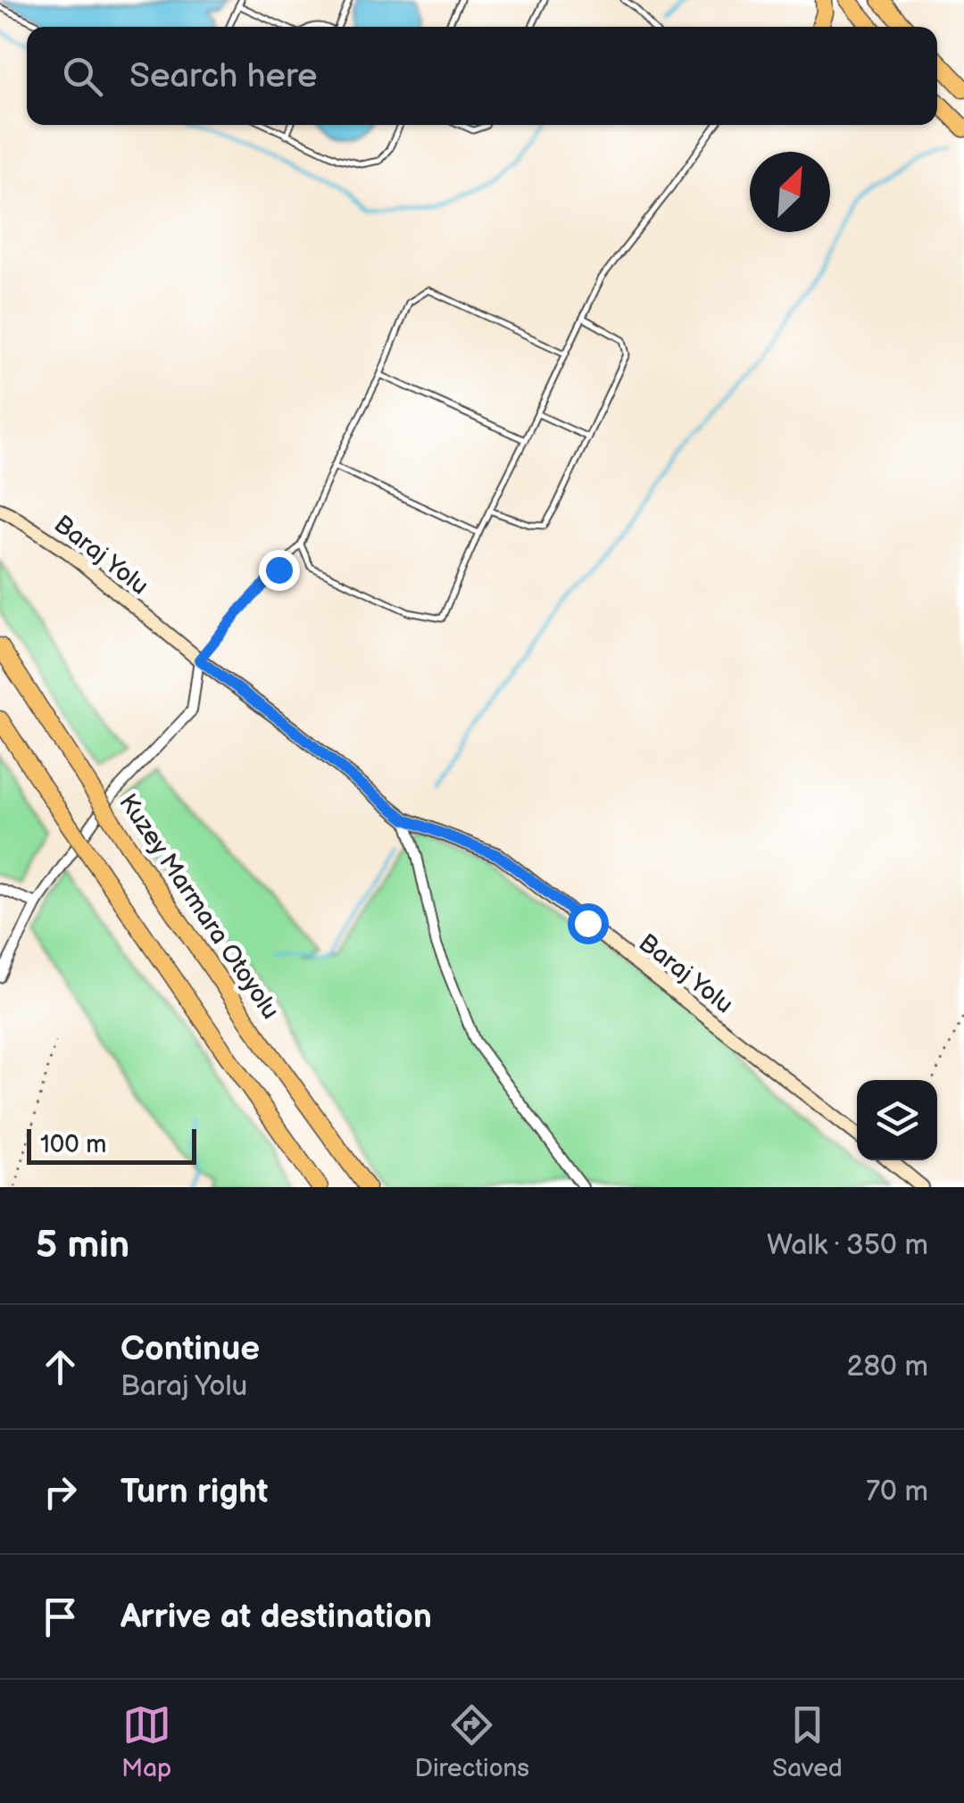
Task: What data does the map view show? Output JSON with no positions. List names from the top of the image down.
{
  "streets": {
    "highway": ["Kuzey Marmara Otoyolu"],
    "street": ["Baraj Yolu"]
  },
  "scale_bar": "100 m",
  "north": "top right",
  "page": {
    "search": "Search here",
    "scale": "100 m",
    "heading": ["5 min", "Walk · 350 m"],
    "list": [
      ["Continue", "Baraj Yolu", "280 m"],
      ["Turn right", "70 m"],
      "Arrive at destination"
    ],
    "nav": ["Map", "Directions", "Saved"]
  }
}
